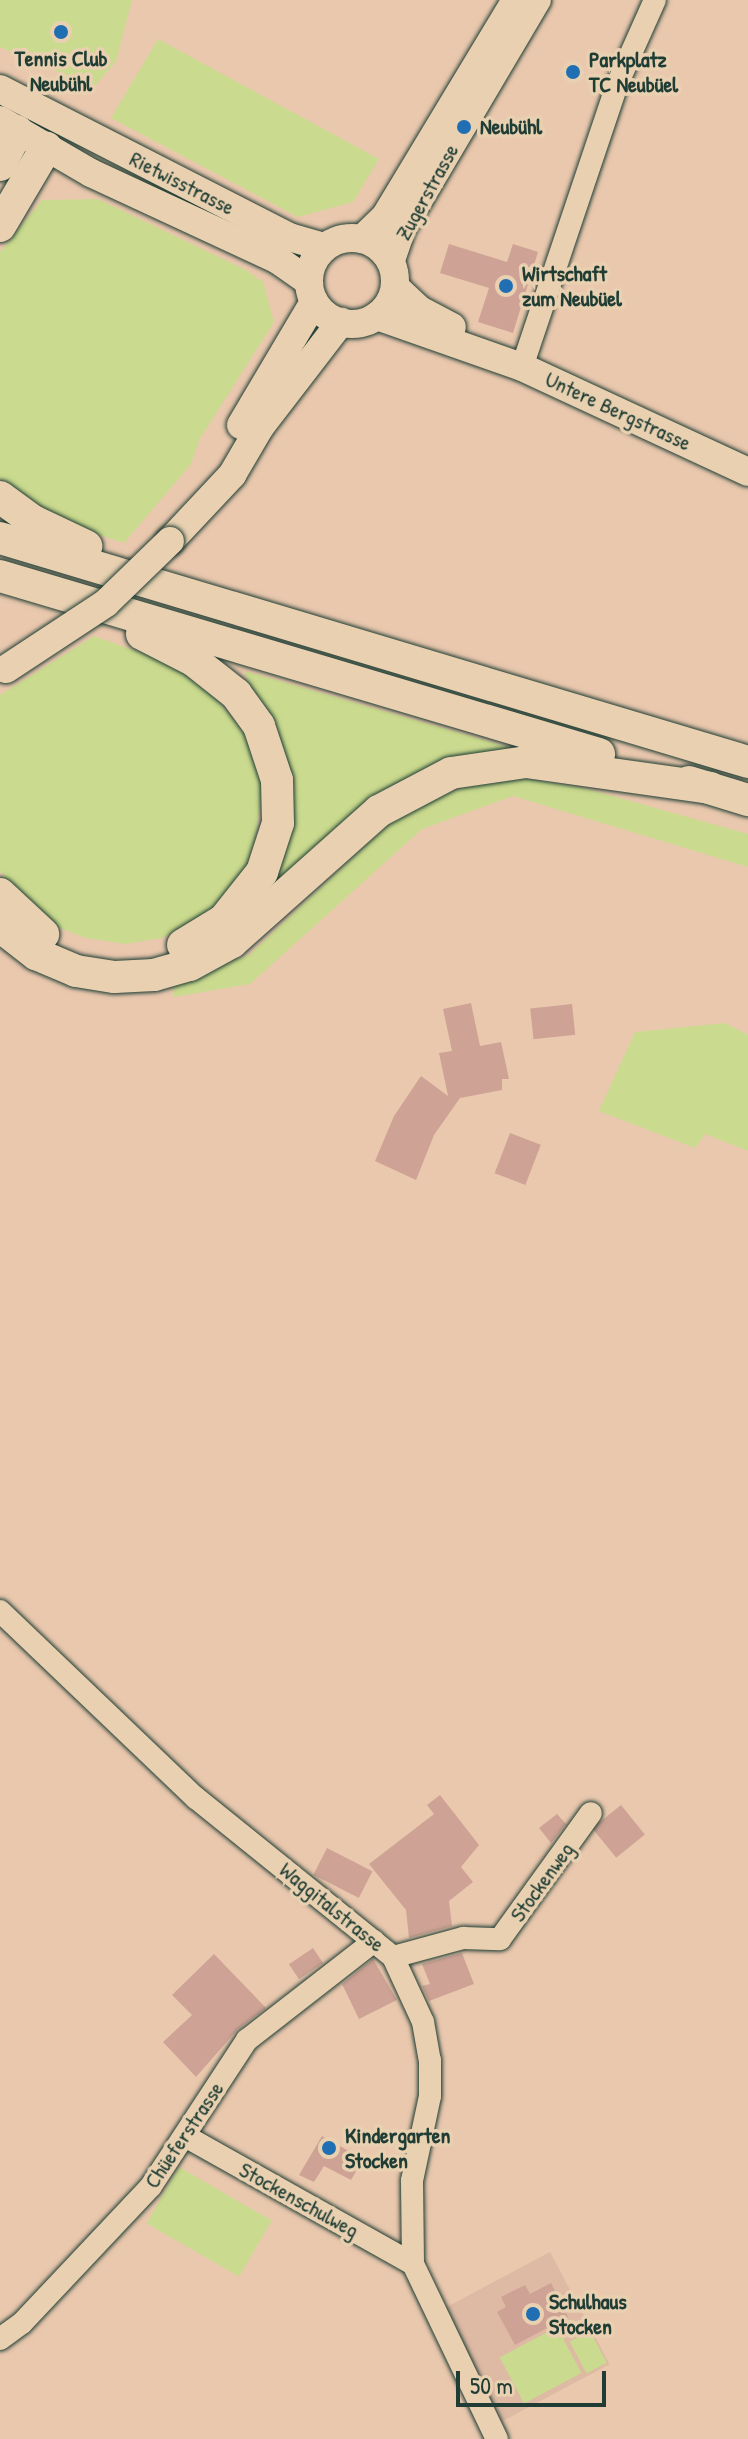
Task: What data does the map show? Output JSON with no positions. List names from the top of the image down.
{
  "streets": {
    "main road": ["Rietwisstrasse", "Zugerstrasse", "Untere Bergstrasse"],
    "street": [
      "Stockenweg",
      "Waggitalstrasse",
      "Chüeferstrasse",
      "Stockenschulweg"
    ]
  },
  "crossings": [
    ["Rietwisstrasse", "Zugerstrasse"],
    ["Rietwisstrasse", "Untere Bergstrasse"],
    ["Zugerstrasse", "Untere Bergstrasse"],
    ["Stockenweg", "Waggitalstrasse"],
    ["Waggitalstrasse", "Chüeferstrasse"],
    ["Waggitalstrasse", "Stockenschulweg"],
    ["Chüeferstrasse", "Stockenschulweg"]
  ],
  "places": [
    "Tennis Club Neubühl",
    "Parkplatz TC Neubüel",
    "Neubühl",
    "Wirtschaft zum Neubüel",
    "Kindergarten Stocken",
    "Schulhaus Stocken"
  ],
  "scale_bar": "50 m"
}
